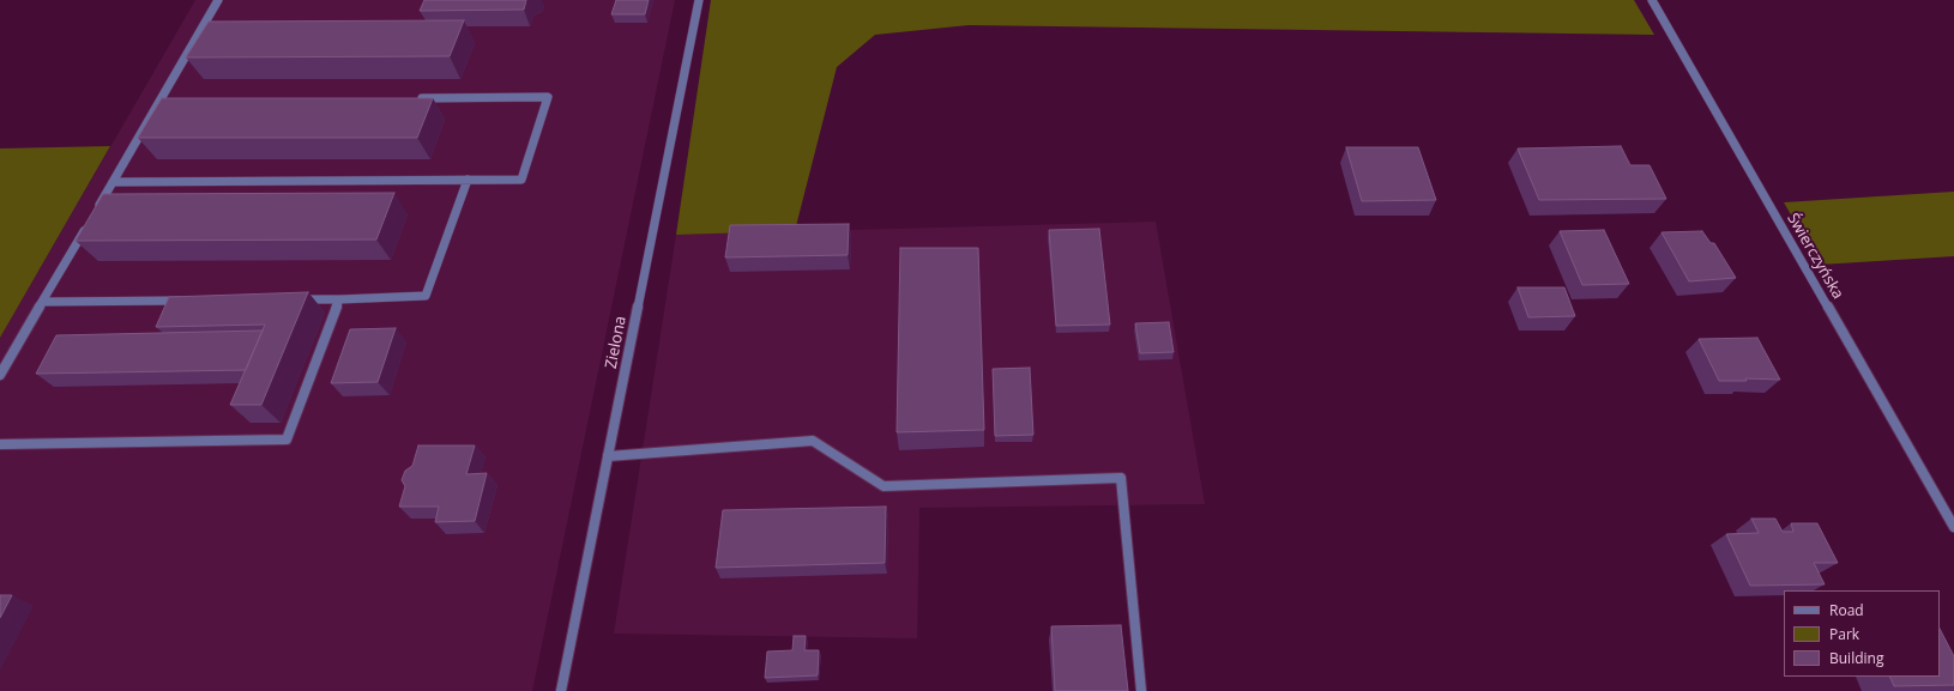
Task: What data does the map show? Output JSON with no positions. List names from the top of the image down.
{
  "streets": {
    "street": ["Świerczyńska", "Zielona"]
  },
  "legend": ["Road", "Park", "Building"]
}
